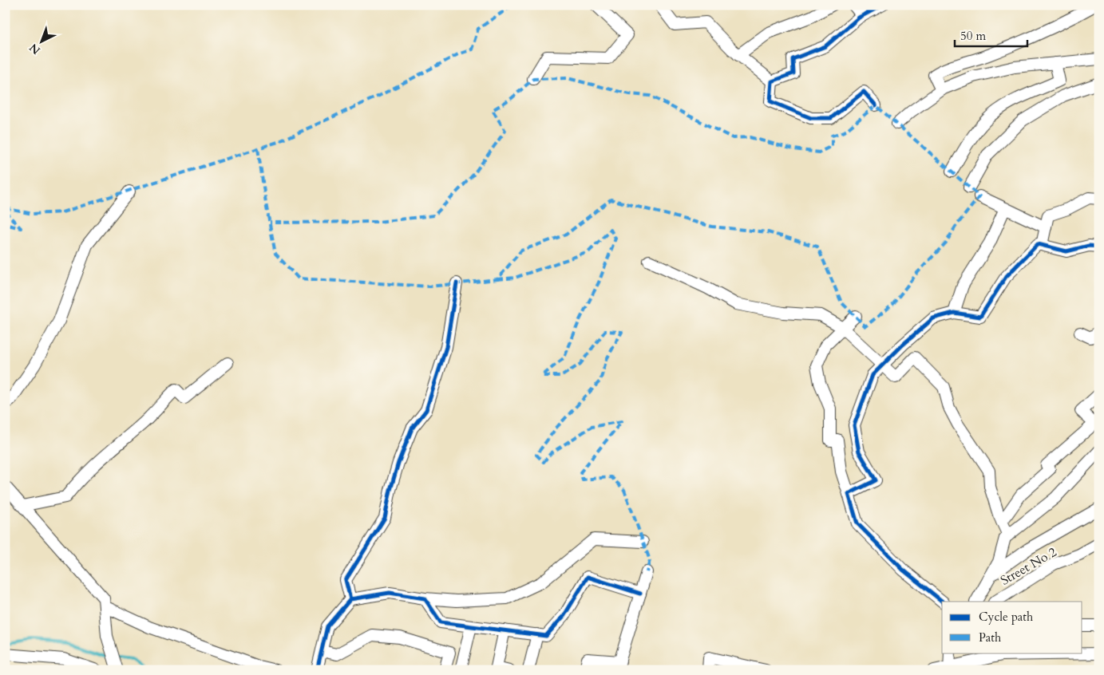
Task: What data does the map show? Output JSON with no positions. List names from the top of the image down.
{
  "streets": {
    "street": ["Street No 2"]
  },
  "legend": ["Cycle path", "Path"],
  "scale_bar": "50 m",
  "north": "bottom left"
}
